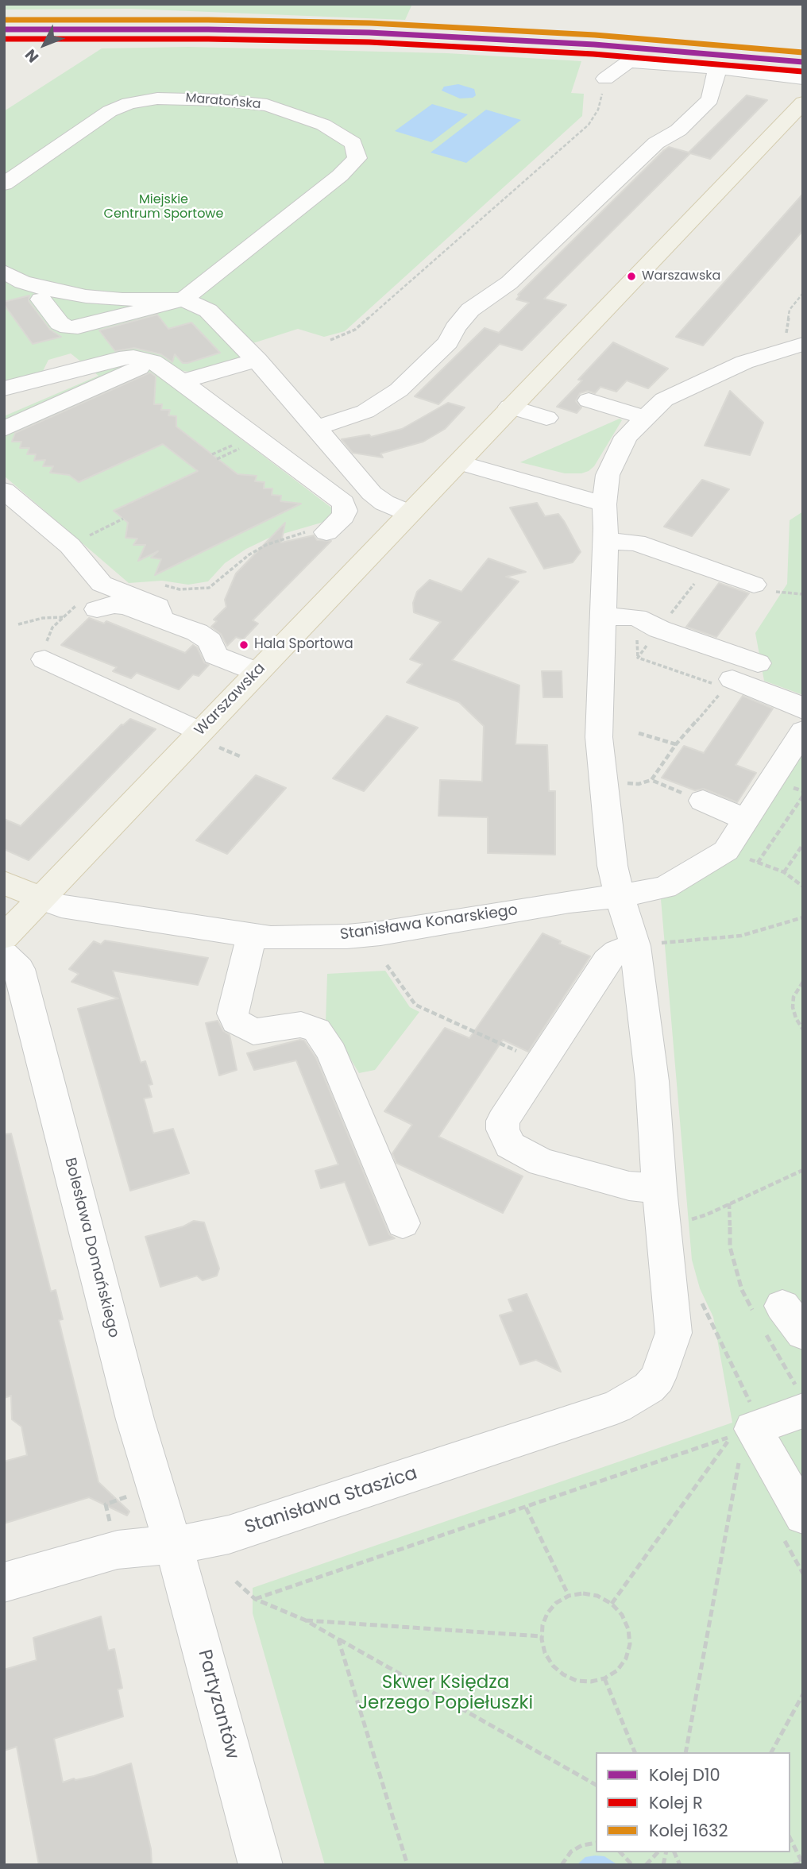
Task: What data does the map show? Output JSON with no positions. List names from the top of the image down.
{
  "streets": {
    "main road": ["Warszawska"],
    "street": [
      "Maratońska",
      "Stanisława Konarskiego",
      "Bolesława Domańskiego",
      "Stanisława Staszica",
      "Partyzantów"
    ]
  },
  "crossings": [
    ["Warszawska", "Stanisława Konarskiego"],
    ["Bolesława Domańskiego", "Stanisława Staszica"],
    ["Bolesława Domańskiego", "Partyzantów"],
    ["Stanisława Staszica", "Partyzantów"]
  ],
  "parks": ["Miejskie Centrum Sportowe", "Skwer Księdza Jerzego Popiełuszki"],
  "places": ["Warszawska", "Hala Sportowa"],
  "lines": ["rail line 1632", "rail line D10", "rail line R"],
  "legend": ["Kolej D10", "Kolej R", "Kolej 1632"],
  "north": "bottom left"
}
